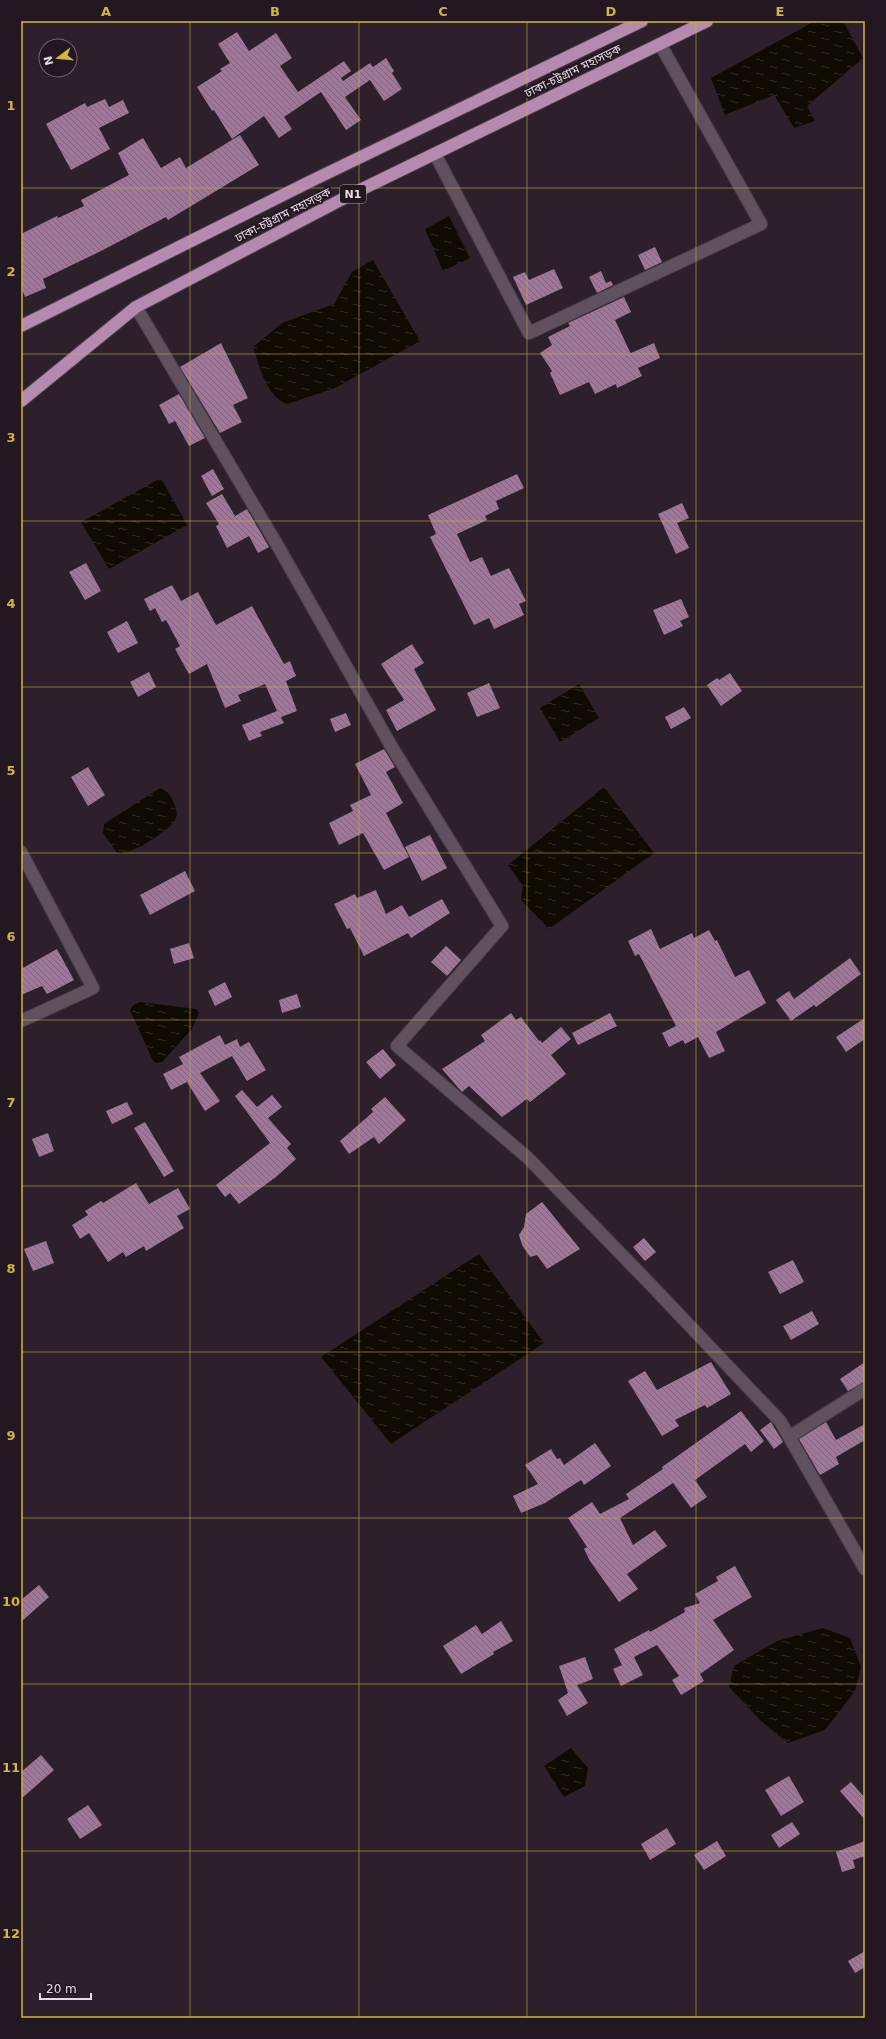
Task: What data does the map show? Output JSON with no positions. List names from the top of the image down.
{
  "streets": {
    "highway": ["ঢাকা-চট্টগ্রাম মহাসড়ক", "N1"]
  },
  "scale_bar": "20 m",
  "north": "left",
  "grid": {
    "columns": [
      "A",
      "B",
      "C",
      "D",
      "E"
    ],
    "rows": [
      "1",
      "2",
      "3",
      "4",
      "5",
      "6",
      "7",
      "8",
      "9",
      "10",
      "11",
      "12"
    ]
  }
}
